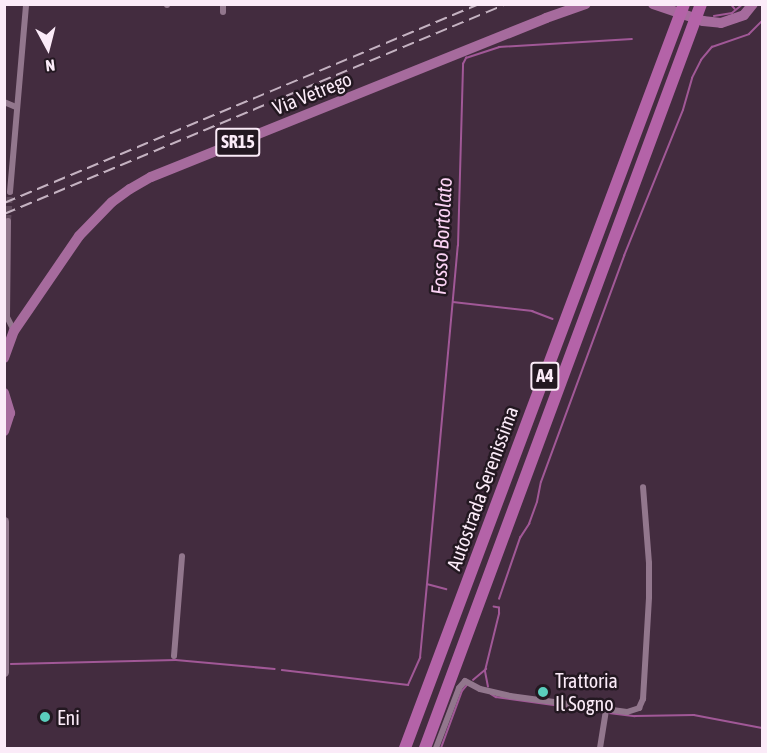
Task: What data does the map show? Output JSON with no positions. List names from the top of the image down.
{
  "streets": {
    "highway": ["A4", "Autostrada Serenissima"],
    "main road": ["Via Vetrego", "SR15"]
  },
  "water": ["Fosso Bortolato"],
  "places": ["Trattoria Il Sogno", "Eni"],
  "north": "bottom"
}
